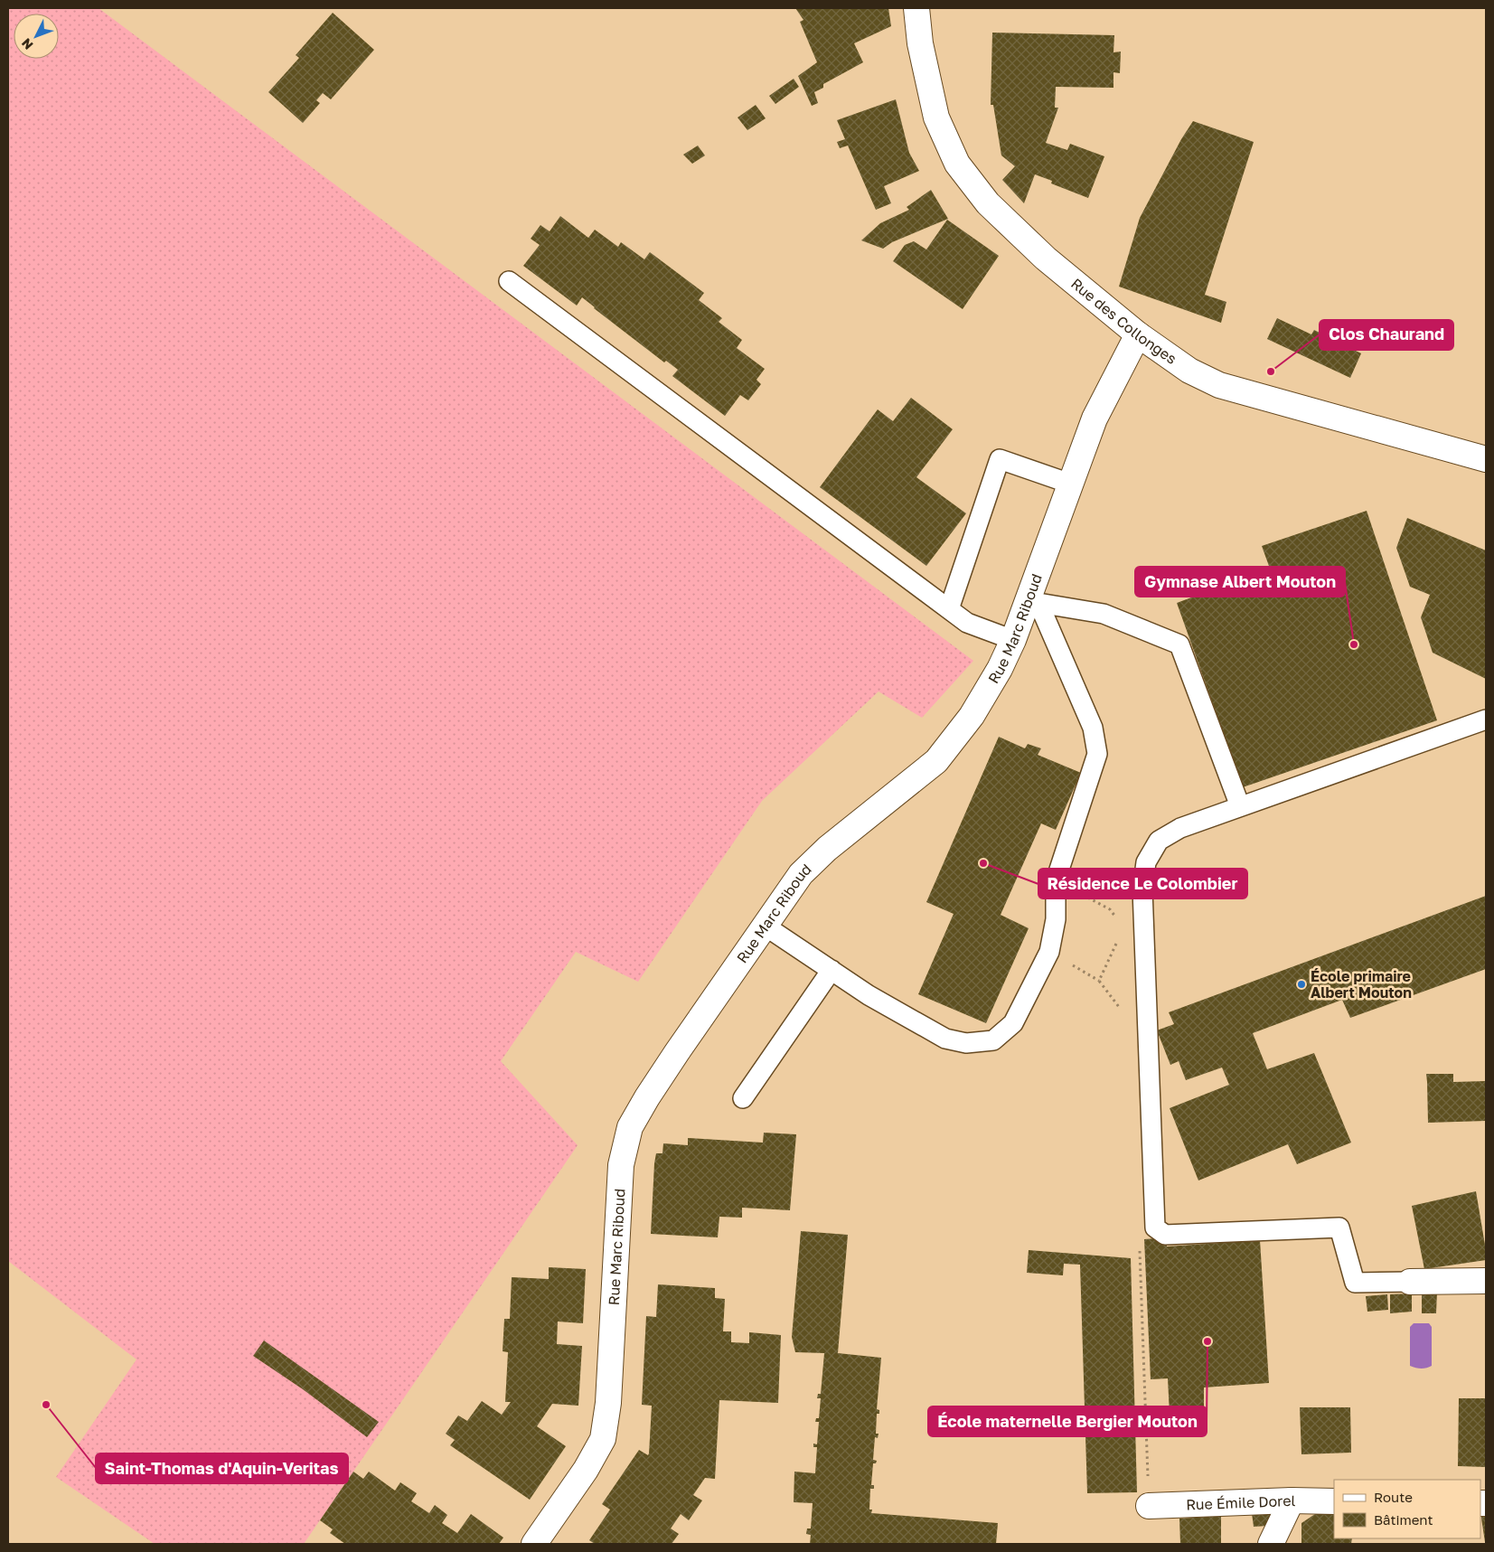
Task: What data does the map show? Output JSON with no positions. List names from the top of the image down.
{
  "streets": {
    "street": ["Rue des Collonges", "Rue Marc Riboud", "Rue Émile Dorel"]
  },
  "crossings": [
    ["Rue des Collonges", "Rue Marc Riboud"]
  ],
  "places": [
    "Clos Chaurand",
    "Gymnase Albert Mouton",
    "Résidence Le Colombier",
    "École primaire Albert Mouton",
    "École maternelle Bergier Mouton",
    "Saint-Thomas d'Aquin-Veritas"
  ],
  "legend": ["Route", "Bâtiment"],
  "north": "bottom left"
}
